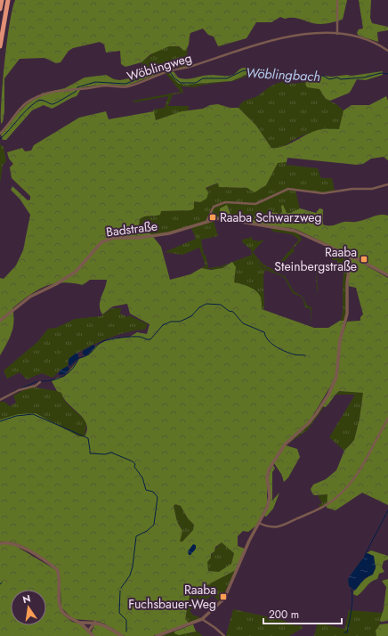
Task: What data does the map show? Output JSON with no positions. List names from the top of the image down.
{
  "streets": {
    "street": ["Wöblingweg", "Badstraße"]
  },
  "water": ["Wöblingbach"],
  "places": {
    "transit": ["Raaba Schwarzweg", "Raaba Steinbergstraße", "Raaba Fuchsbauer-Weg"]
  },
  "scale_bar": "200 m",
  "north": "top"
}
